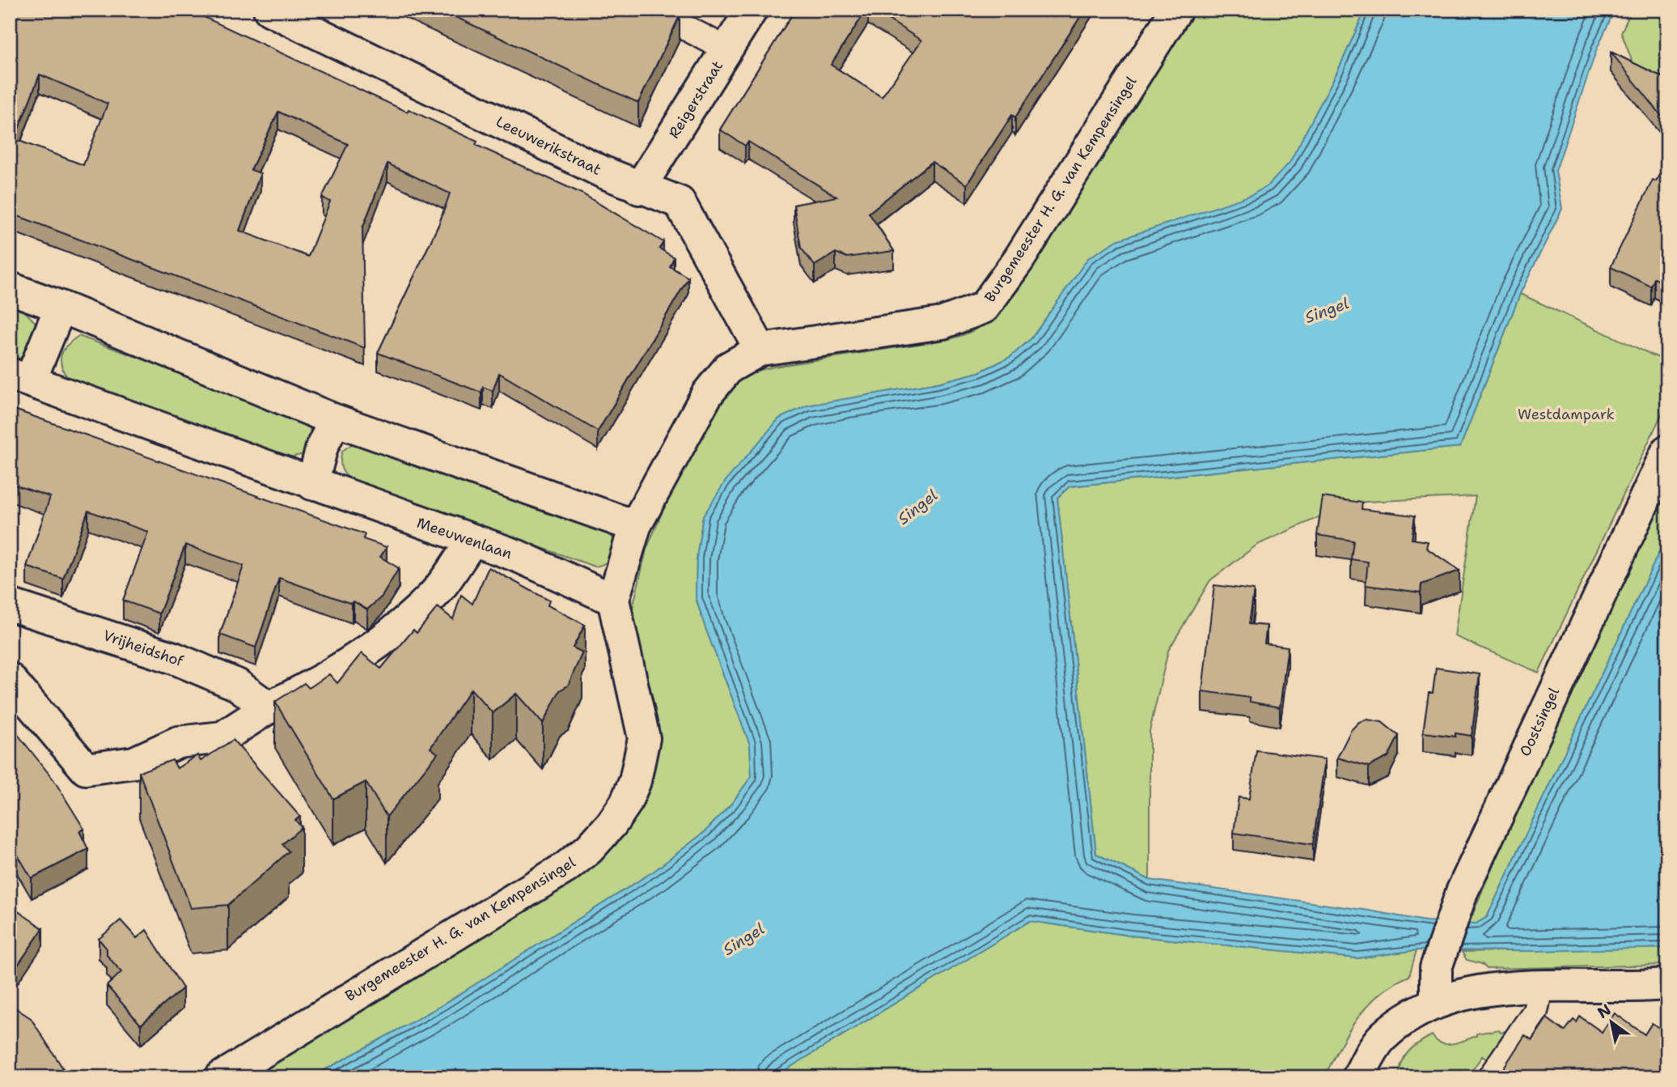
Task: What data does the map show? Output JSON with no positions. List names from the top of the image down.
{
  "streets": {
    "street": [
      "Reigerstraat",
      "Leeuwerikstraat",
      "Burgemeester H. G. van Kempensingel",
      "Meeuwenlaan",
      "Vrijheidshof",
      "Oostsingel"
    ]
  },
  "crossings": [
    ["Reigerstraat", "Leeuwerikstraat"],
    ["Leeuwerikstraat", "Burgemeester H. G. van Kempensingel"],
    ["Burgemeester H. G. van Kempensingel", "Meeuwenlaan"]
  ],
  "water": ["Singel"],
  "parks": ["Westdampark"],
  "north": "top left"
}
